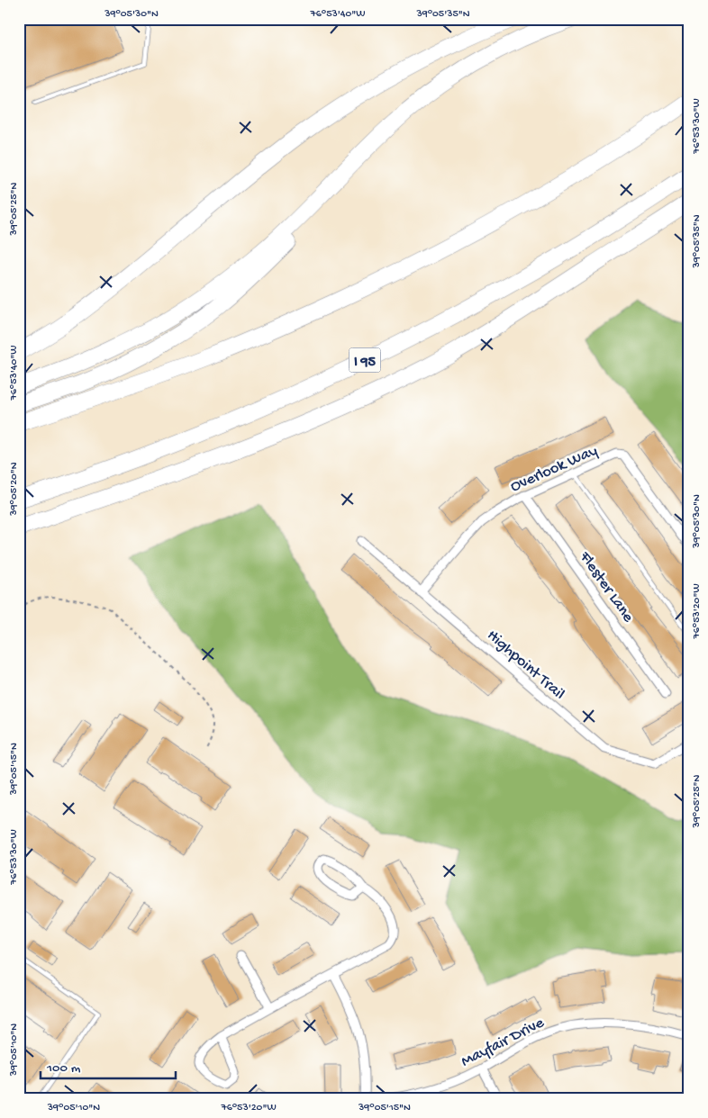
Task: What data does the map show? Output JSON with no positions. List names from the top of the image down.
{
  "streets": {
    "highway": ["I 95"],
    "street": [
      "Overlook Way",
      "Flester Lane",
      "Highpoint Trail",
      "Mayfair Drive"
    ]
  },
  "crossings": [
    ["Overlook Way", "Flester Lane"],
    ["Overlook Way", "Highpoint Trail"]
  ],
  "scale_bar": "100 m",
  "coordinates": [
    "39°05'30\"N",
    "76°53'40\"W",
    "39°05'35\"N",
    "76°53'30\"W",
    "39°05'25\"N",
    "39°05'20\"N",
    "76°53'20\"W",
    "39°05'15\"N",
    "39°05'10\"N"
  ]
}
